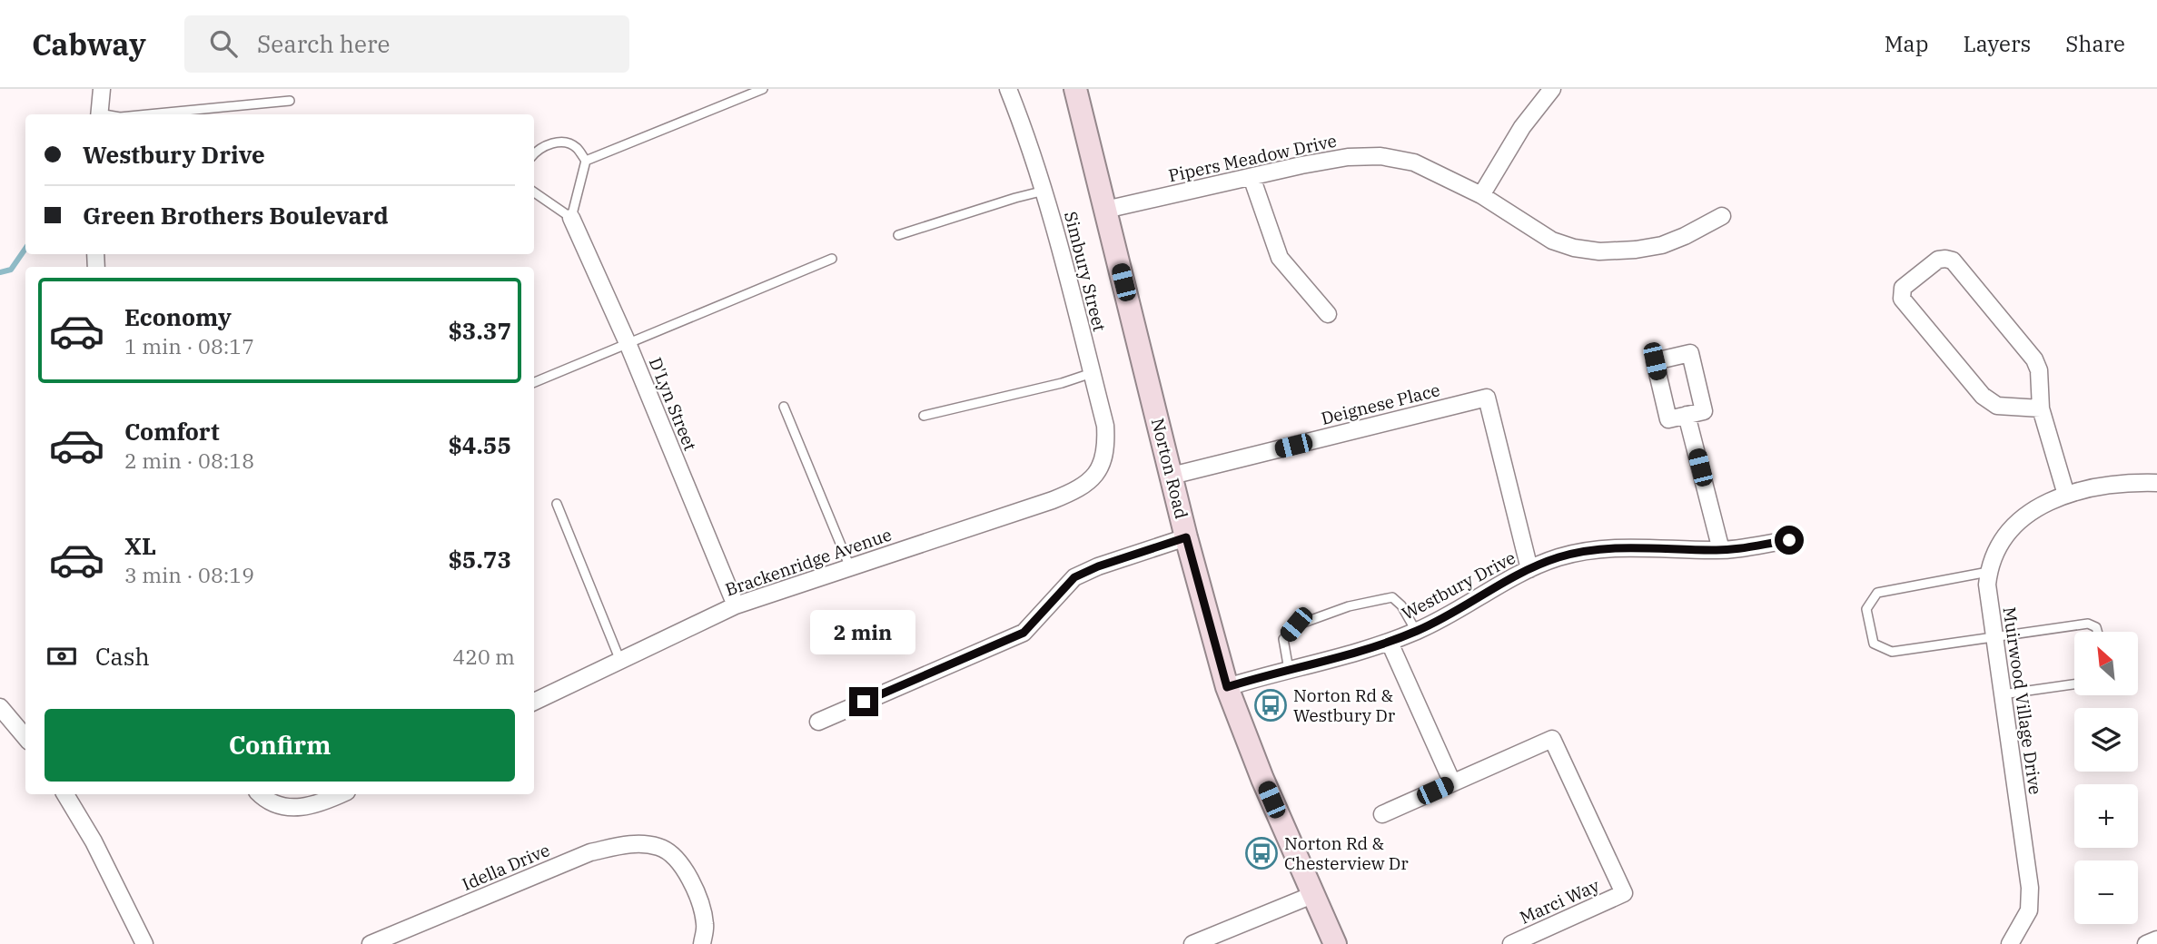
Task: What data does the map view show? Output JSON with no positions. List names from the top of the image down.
{
  "streets": {
    "main road": ["Norton Road"],
    "street": [
      "Pipers Meadow Drive",
      "Simbury Street",
      "D'Lyn Street",
      "Deignese Place",
      "Brackenridge Avenue",
      "Westbury Drive",
      "Muirwood Village Drive",
      "Idella Drive",
      "Marci Way"
    ]
  },
  "crossings": [
    ["Pipers Meadow Drive", "Norton Road"],
    ["Simbury Street", "Brackenridge Avenue"],
    ["D'Lyn Street", "Brackenridge Avenue"],
    ["Deignese Place", "Norton Road"],
    ["Deignese Place", "Westbury Drive"],
    ["Norton Road", "Westbury Drive"]
  ],
  "places": {
    "bus stop": ["Norton Rd & Westbury Dr", "Norton Rd & Chesterview Dr"]
  },
  "north": "top left",
  "page": {
    "header": "Cabway",
    "search": "Search here",
    "nav": ["Map", "Layers", "Share"],
    "banner": ["Westbury Drive", "Green Brothers Boulevard"],
    "list": [
      {
        "name": "Economy",
        "note": "1 min · 08:17",
        "value": "$3.37"
      },
      {
        "name": "Comfort",
        "note": "2 min · 08:18",
        "value": "$4.55"
      },
      {
        "name": "XL",
        "note": "3 min · 08:19",
        "value": "$5.73"
      }
    ],
    "bubble": "2 min",
    "pay": ["Cash", "420 m"],
    "map_buttons": ["+", "−"],
    "buttons": "Confirm"
  }
}
